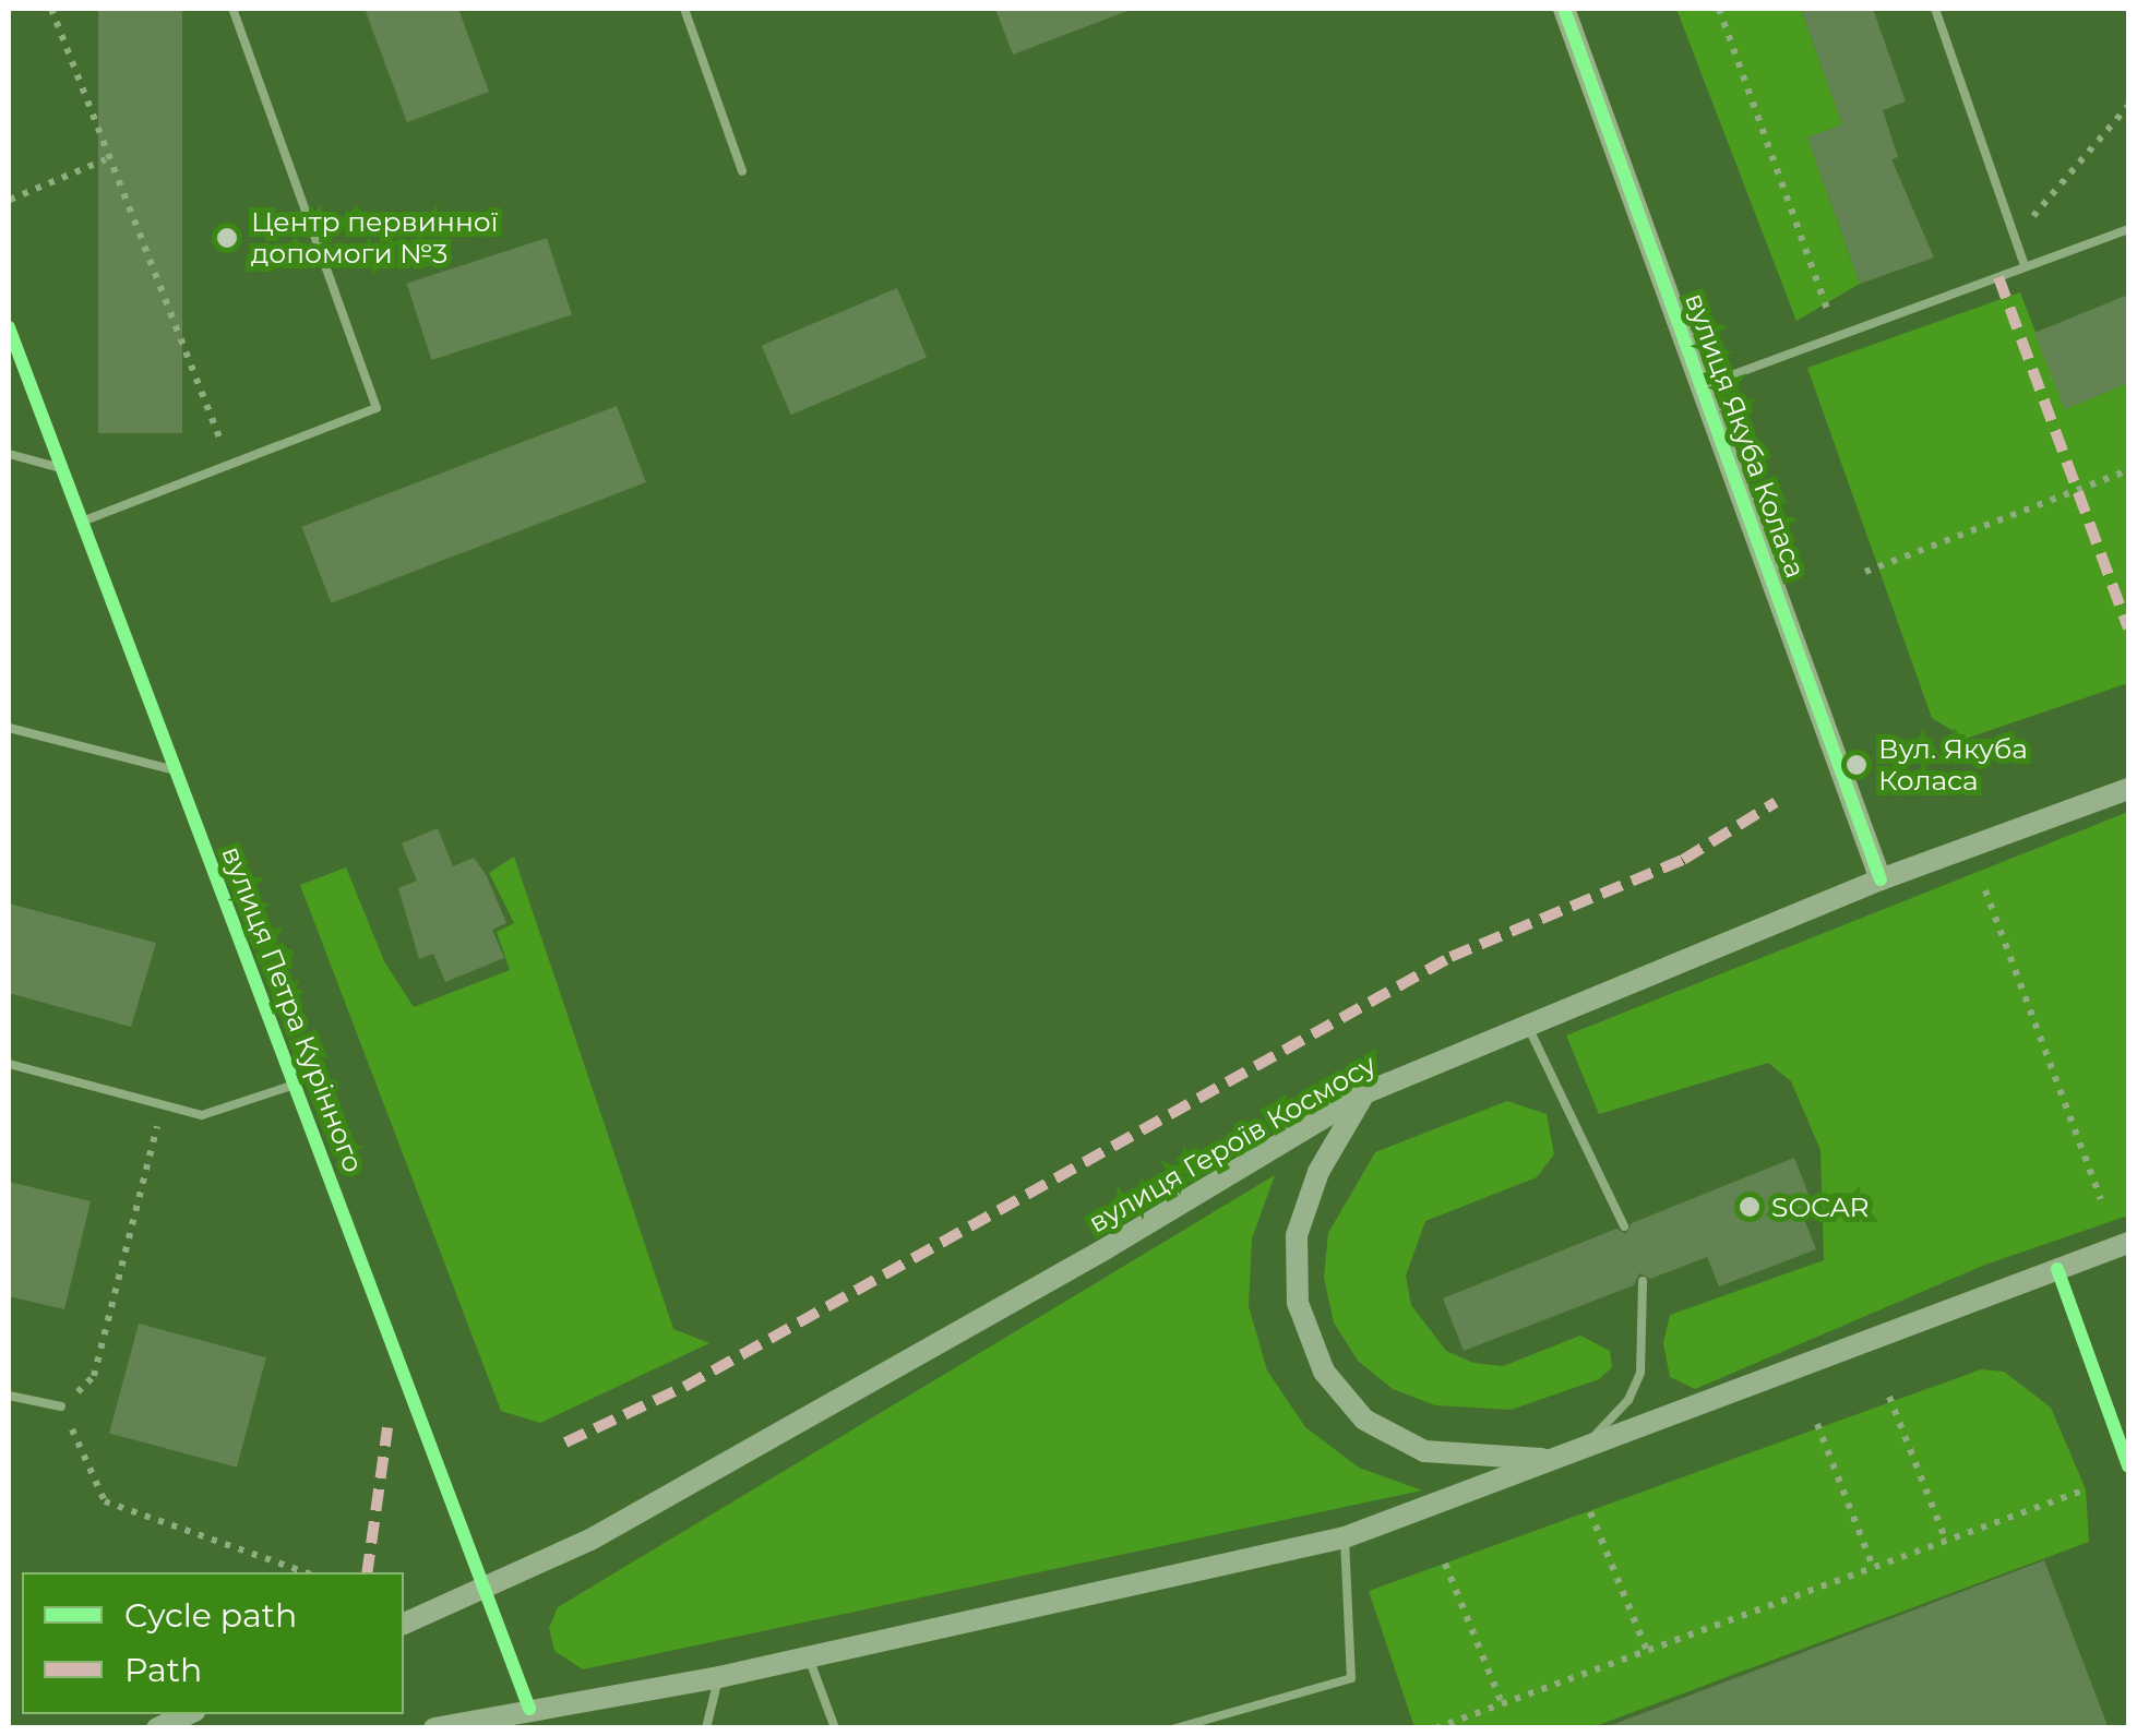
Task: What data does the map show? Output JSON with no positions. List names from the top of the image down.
{
  "streets": {
    "main road": ["вулиця Якуба Коласа", "вулиця Героїв Космосу"],
    "street": ["вулиця Петра Курінного"]
  },
  "crossings": [
    ["вулиця Якуба Коласа", "вулиця Героїв Космосу"],
    ["вулиця Петра Курінного", "вулиця Героїв Космосу"]
  ],
  "places": ["Центр первинної допомоги №3", "Вул. Якуба Коласа", "SOCAR"],
  "legend": ["Cycle path", "Path"]
}
